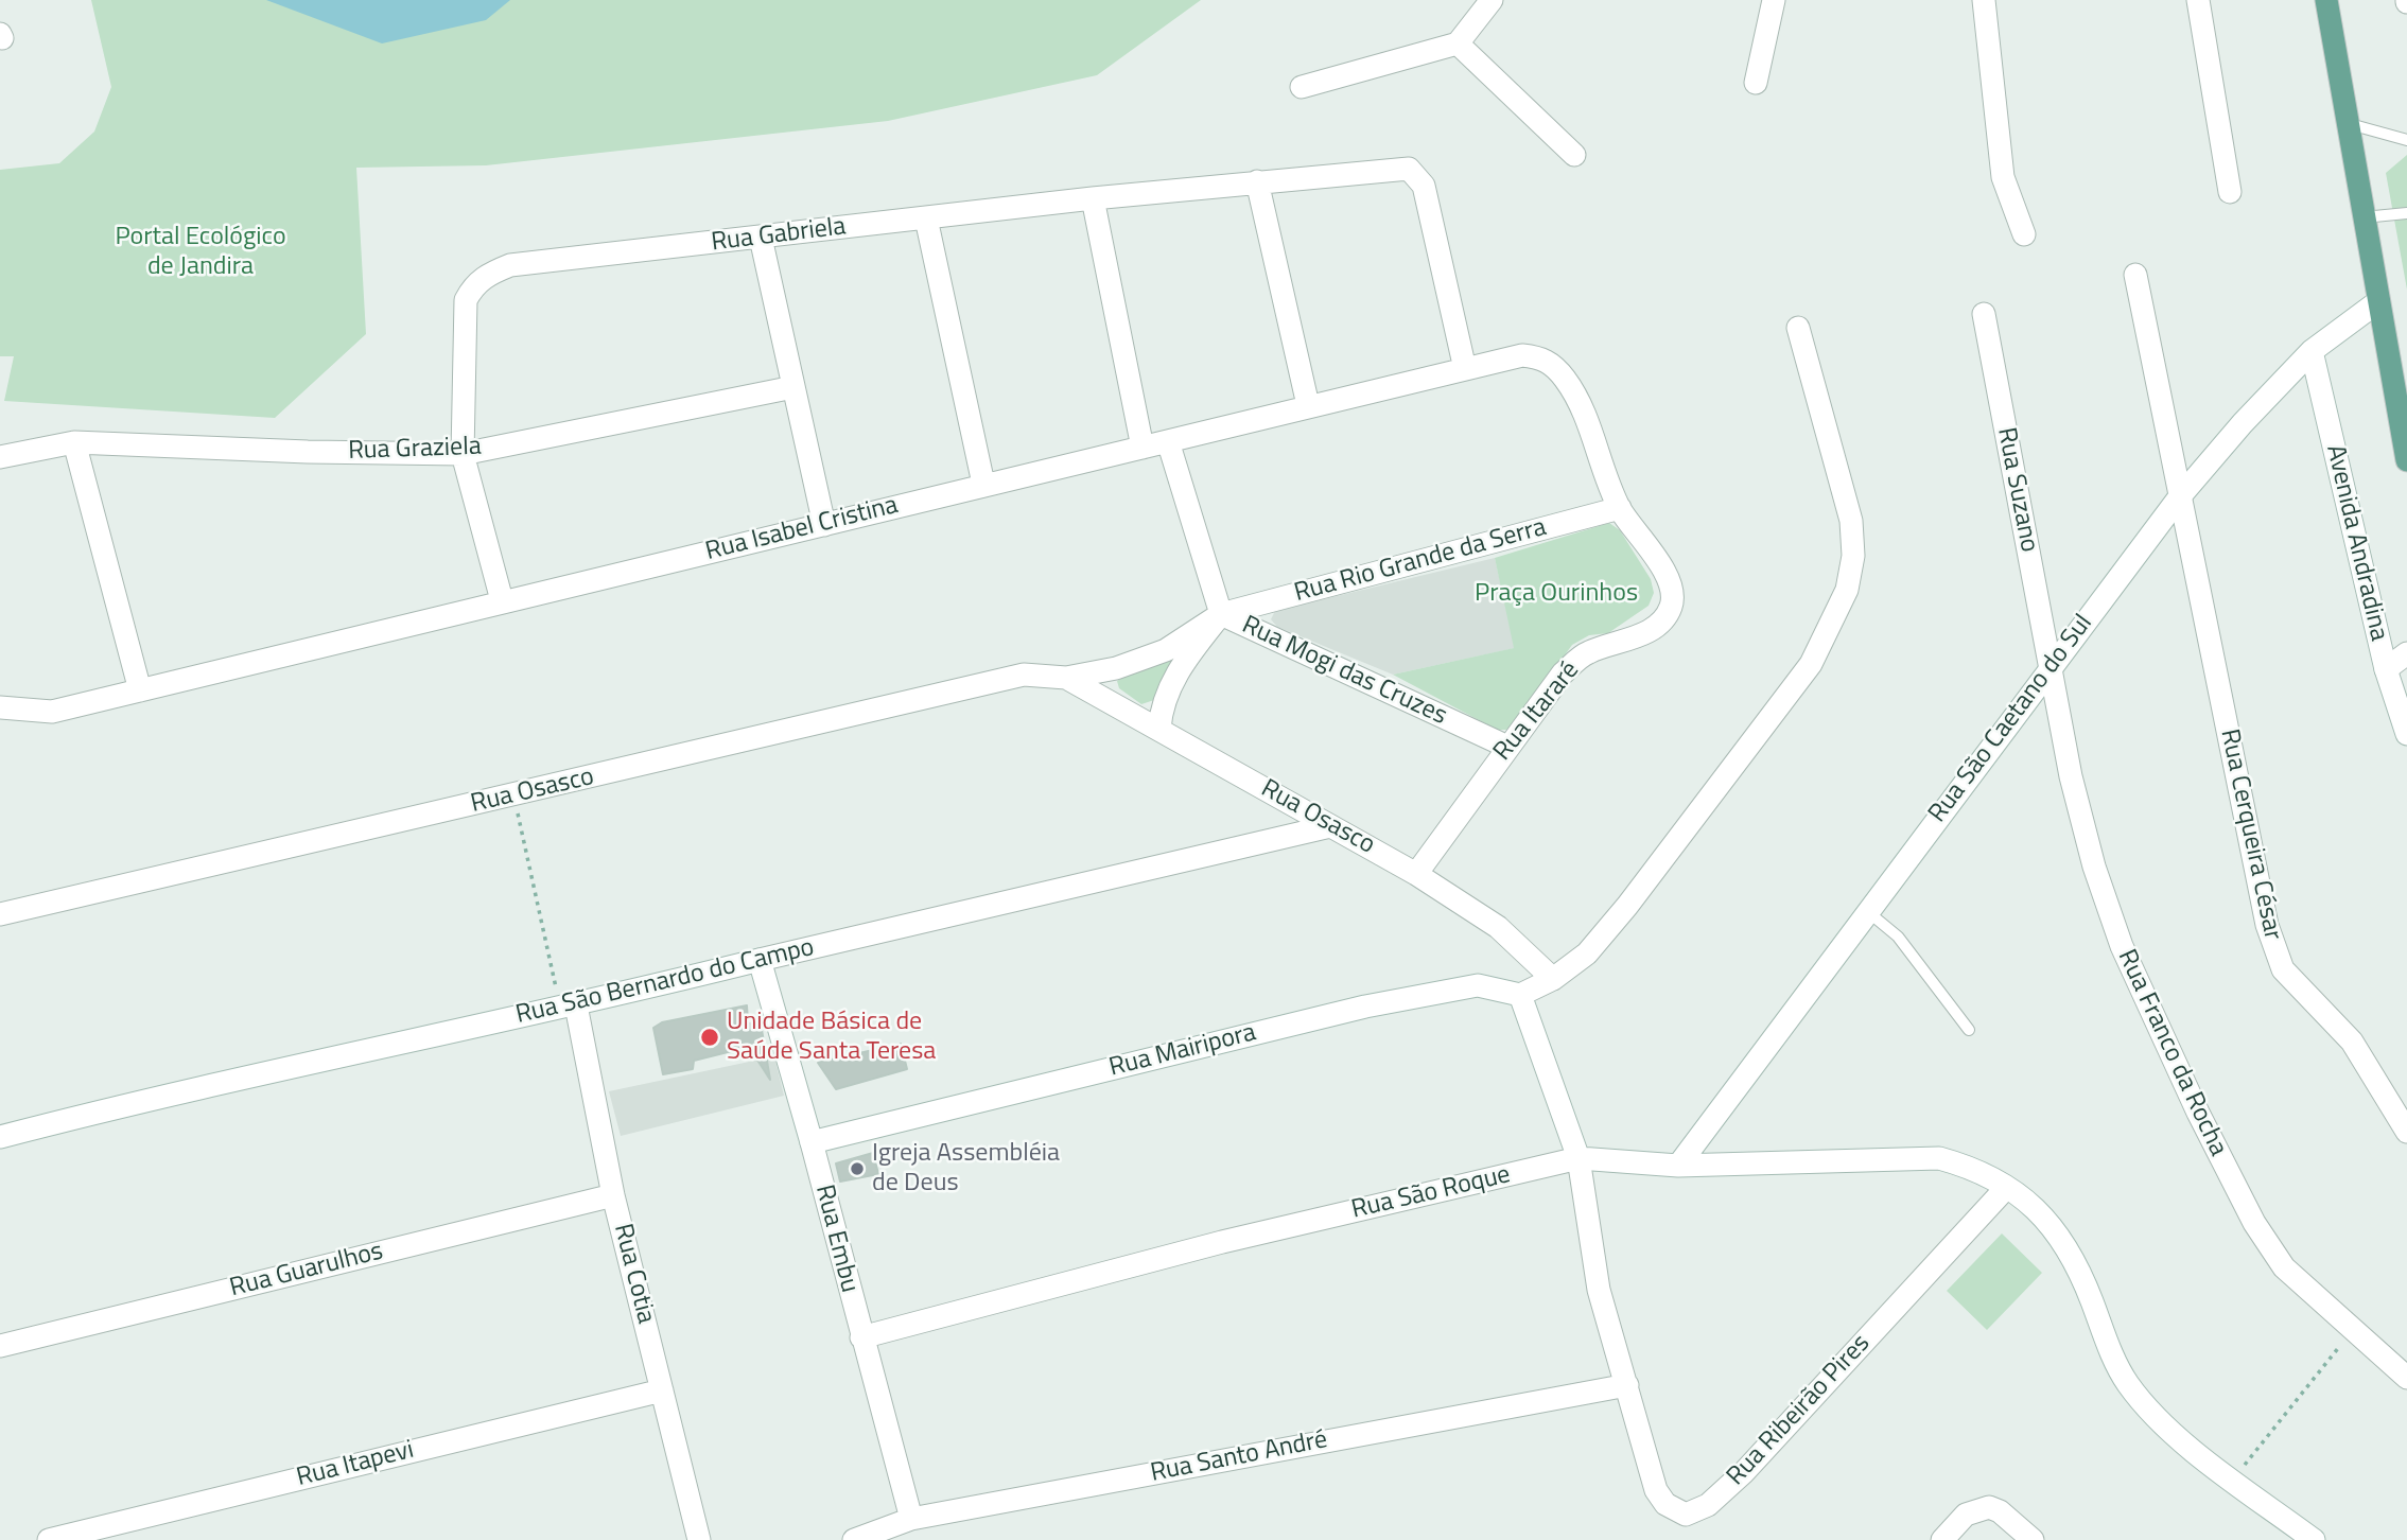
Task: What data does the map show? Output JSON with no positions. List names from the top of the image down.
{
  "streets": {
    "street": [
      "Rua Gabriela",
      "Rua Graziela",
      "Rua Suzano",
      "Rua Isabel Cristina",
      "Avenida Andradina",
      "Rua Rio Grande da Serra",
      "Rua Mogi das Cruzes",
      "Rua Itararé",
      "Rua São Caetano do Sul",
      "Rua Osasco",
      "Rua Cerqueira César",
      "Rua São Bernardo do Campo",
      "Rua Mairipora",
      "Rua Franco da Rocha",
      "Rua São Roque",
      "Rua Embu",
      "Rua Guarulhos",
      "Rua Cotia",
      "Rua Ribeirão Pires",
      "Rua Santo André",
      "Rua Itapevi"
    ]
  },
  "crossings": [
    ["Rua Gabriela", "Rua Graziela"],
    ["Rua Gabriela", "Rua Isabel Cristina"],
    ["Rua Suzano", "Rua São Caetano do Sul"],
    ["Rua Suzano", "Rua Franco da Rocha"],
    ["Rua Isabel Cristina", "Rua Rio Grande da Serra"],
    ["Rua Isabel Cristina", "Rua Itararé"],
    ["Avenida Andradina", "Rua São Caetano do Sul"],
    ["Rua Rio Grande da Serra", "Rua Mogi das Cruzes"],
    ["Rua Rio Grande da Serra", "Rua Itararé"],
    ["Rua Rio Grande da Serra", "Rua Osasco"],
    ["Rua Mogi das Cruzes", "Rua Itararé"],
    ["Rua Mogi das Cruzes", "Rua Osasco"],
    ["Rua Itararé", "Rua Osasco"],
    ["Rua São Caetano do Sul", "Rua Cerqueira César"],
    ["Rua São Caetano do Sul", "Rua Franco da Rocha"],
    ["Rua São Caetano do Sul", "Rua São Roque"],
    ["Rua Osasco", "Rua São Bernardo do Campo"],
    ["Rua São Bernardo do Campo", "Rua Embu"],
    ["Rua São Bernardo do Campo", "Rua Cotia"],
    ["Rua Mairipora", "Rua Embu"],
    ["Rua Mairipora", "Rua Ribeirão Pires"],
    ["Rua São Roque", "Rua Embu"],
    ["Rua São Roque", "Rua Ribeirão Pires"],
    ["Rua Embu", "Rua Santo André"],
    ["Rua Guarulhos", "Rua Cotia"],
    ["Rua Cotia", "Rua Itapevi"],
    ["Rua Ribeirão Pires", "Rua Santo André"]
  ],
  "parks": ["Portal Ecológico de Jandira", "Praça Ourinhos"],
  "places": ["Unidade Básica de Saúde Santa Teresa", "Igreja Assembléia de Deus"]
}
